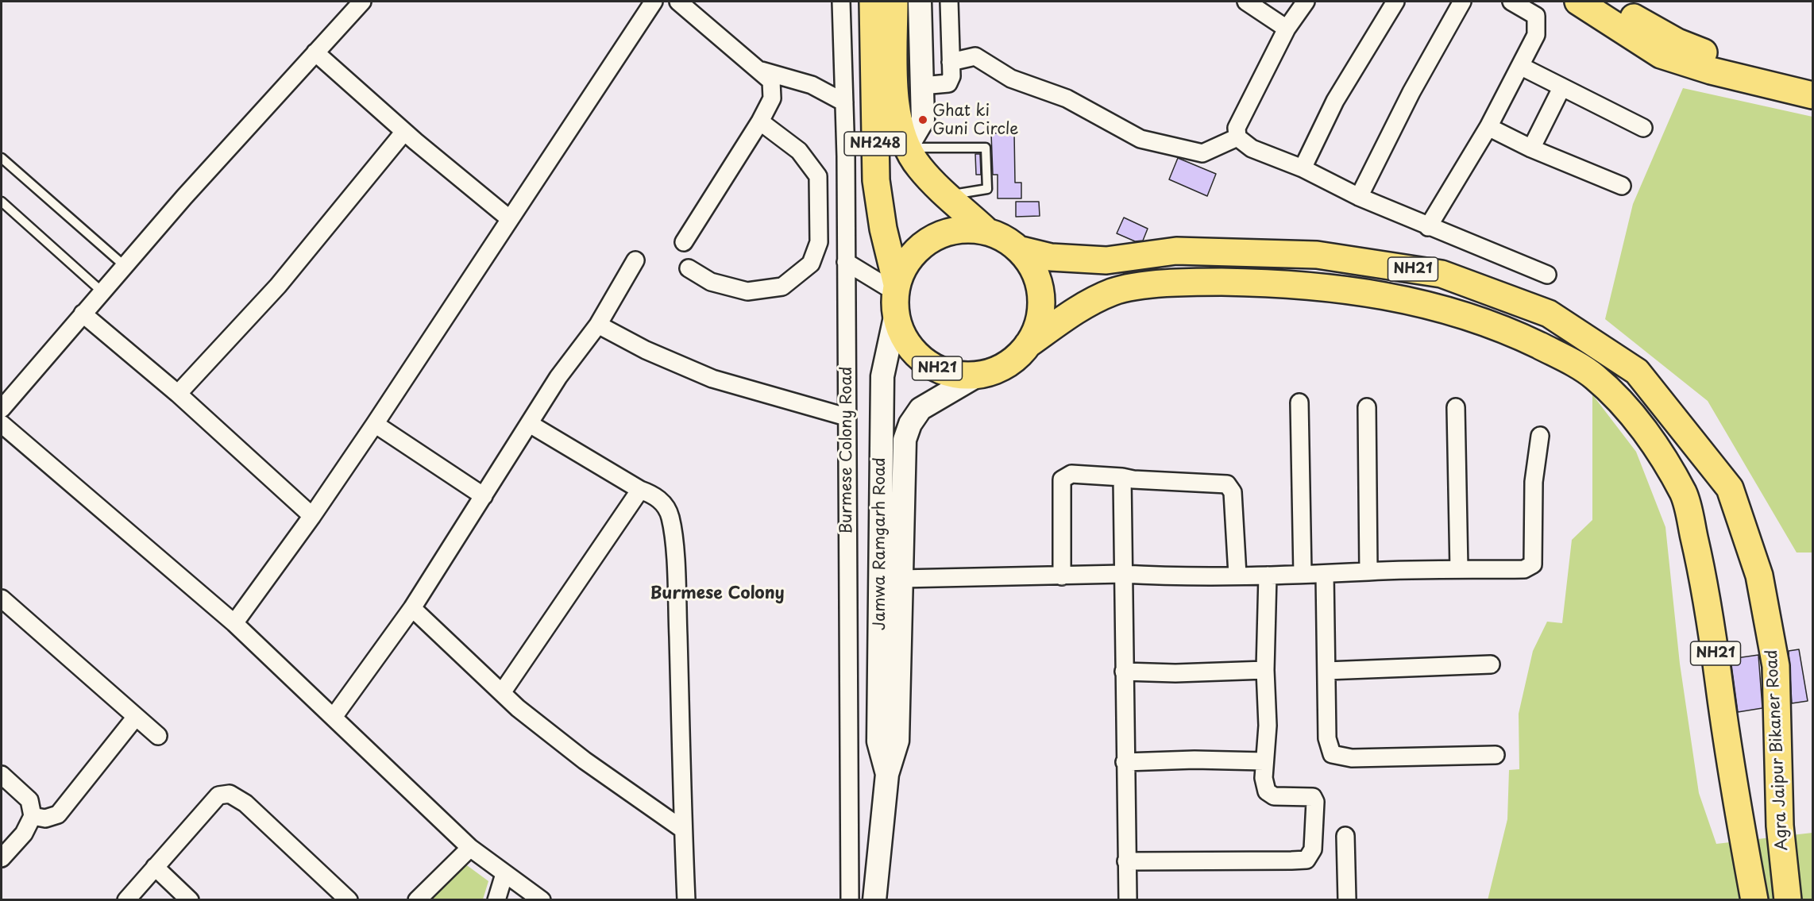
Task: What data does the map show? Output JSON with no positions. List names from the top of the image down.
{
  "streets": {
    "highway": [
      "NH248",
      "NH21",
      "Jamwa Ramgarh Road",
      "Agra Jaipur Bikaner Road"
    ],
    "street": ["Burmese Colony Road"]
  },
  "crossings": [
    ["NH248", "NH21"],
    ["NH248", "Jamwa Ramgarh Road"],
    ["NH248", "Agra Jaipur Bikaner Road"],
    ["NH21", "Jamwa Ramgarh Road"],
    ["NH21", "Agra Jaipur Bikaner Road"],
    ["Jamwa Ramgarh Road", "Agra Jaipur Bikaner Road"]
  ],
  "districts": ["Burmese Colony"],
  "places": ["Ghat ki Guni Circle"]
}
